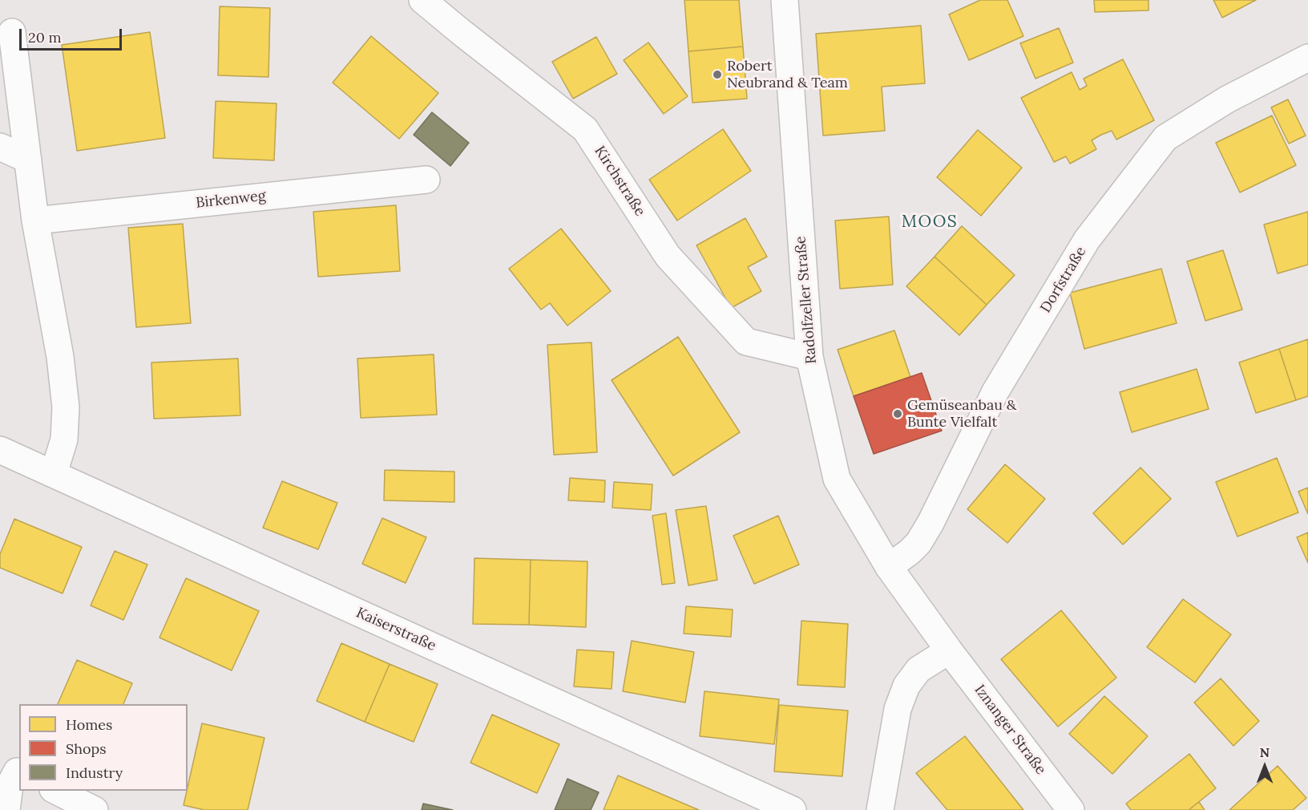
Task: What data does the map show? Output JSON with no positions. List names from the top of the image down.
{
  "streets": {
    "street": [
      "Kirchstraße",
      "Birkenweg",
      "Dorfstraße",
      "Radolfzeller Straße",
      "Kaiserstraße",
      "Iznanger Straße"
    ]
  },
  "crossings": [
    ["Kirchstraße", "Radolfzeller Straße"],
    ["Dorfstraße", "Radolfzeller Straße"],
    ["Radolfzeller Straße", "Iznanger Straße"]
  ],
  "districts": ["MOOS"],
  "places": ["Robert Neubrand & Team", "Gemüseanbau & Bunte Vielfalt"],
  "legend": ["Homes", "Shops", "Industry"],
  "scale_bar": "20 m",
  "north": "top"
}
